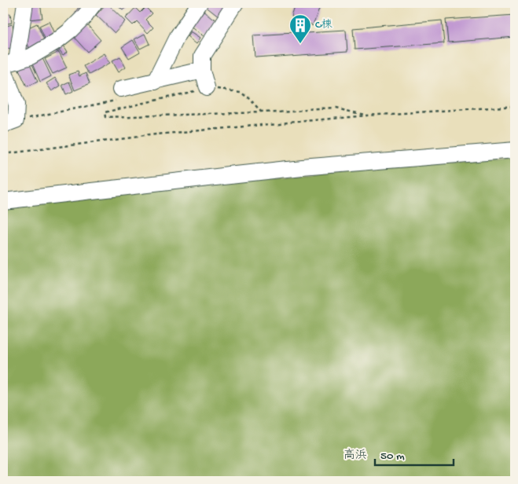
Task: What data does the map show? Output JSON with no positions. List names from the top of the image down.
{
  "districts": ["高浜"],
  "places": {
    "building": ["C棟"]
  },
  "scale_bar": "50 m"
}
